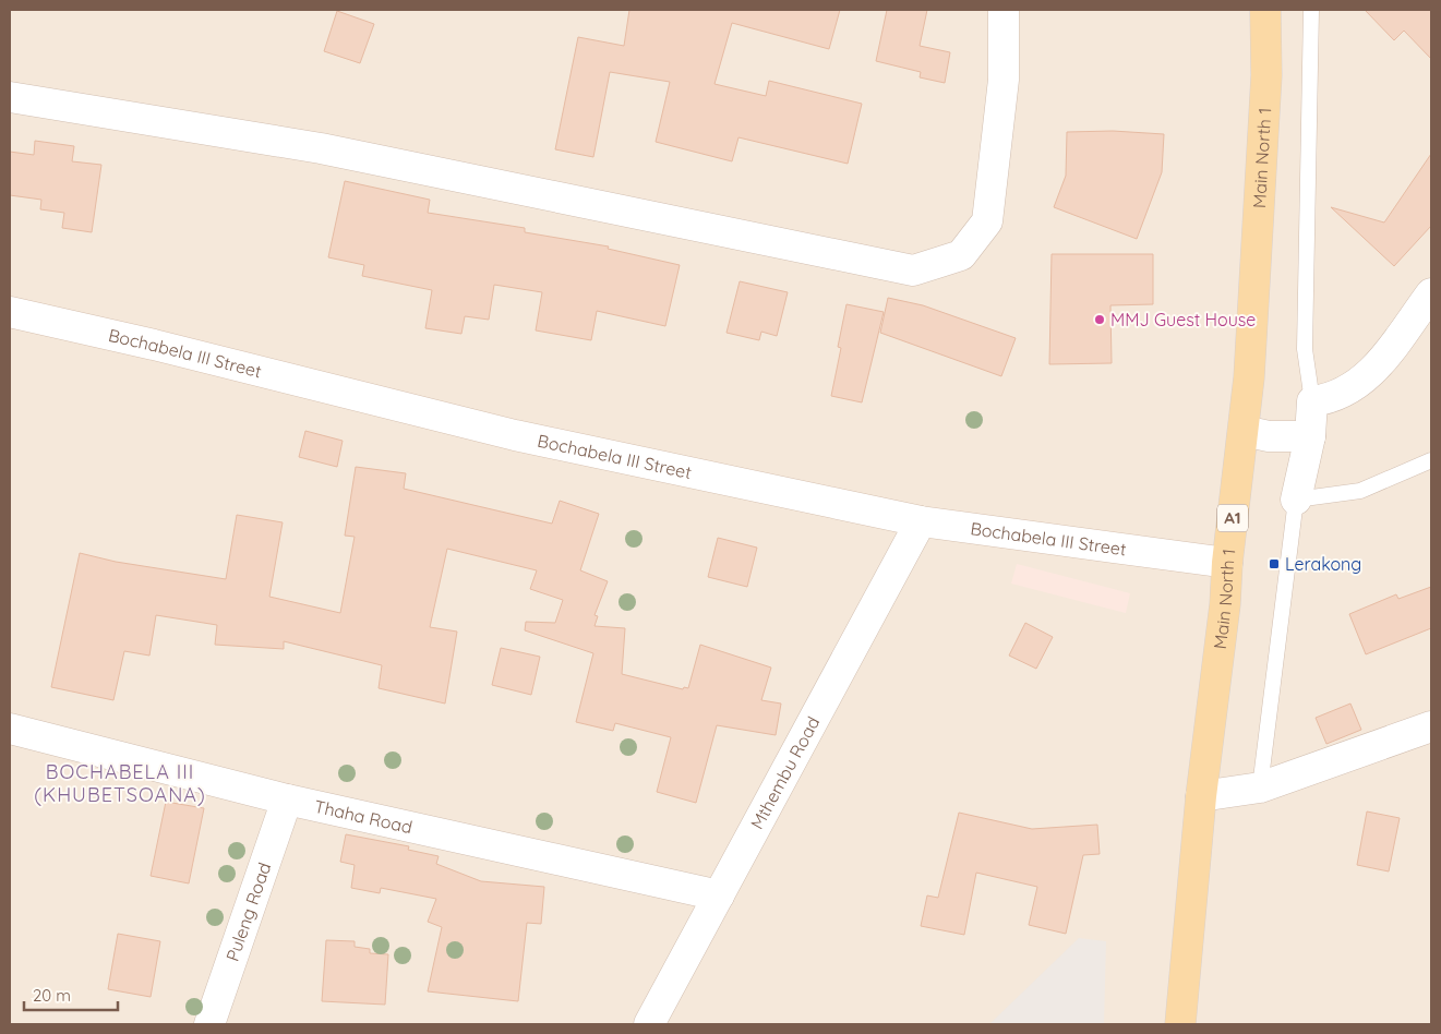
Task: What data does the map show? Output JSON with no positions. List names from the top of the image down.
{
  "streets": {
    "main road": ["Main North 1", "A1"],
    "street": [
      "Bochabela III Street",
      "Mthembu Road",
      "Thaha Road",
      "Puleng Road"
    ]
  },
  "crossings": [
    ["Main North 1", "Bochabela III Street"],
    ["Bochabela III Street", "Mthembu Road"],
    ["Mthembu Road", "Thaha Road"],
    ["Thaha Road", "Puleng Road"]
  ],
  "districts": ["BOCHABELA III (KHUBETSOANA)"],
  "places": {
    "other": ["MMJ Guest House"],
    "transit": ["Lerakong"]
  },
  "scale_bar": "20 m"
}
